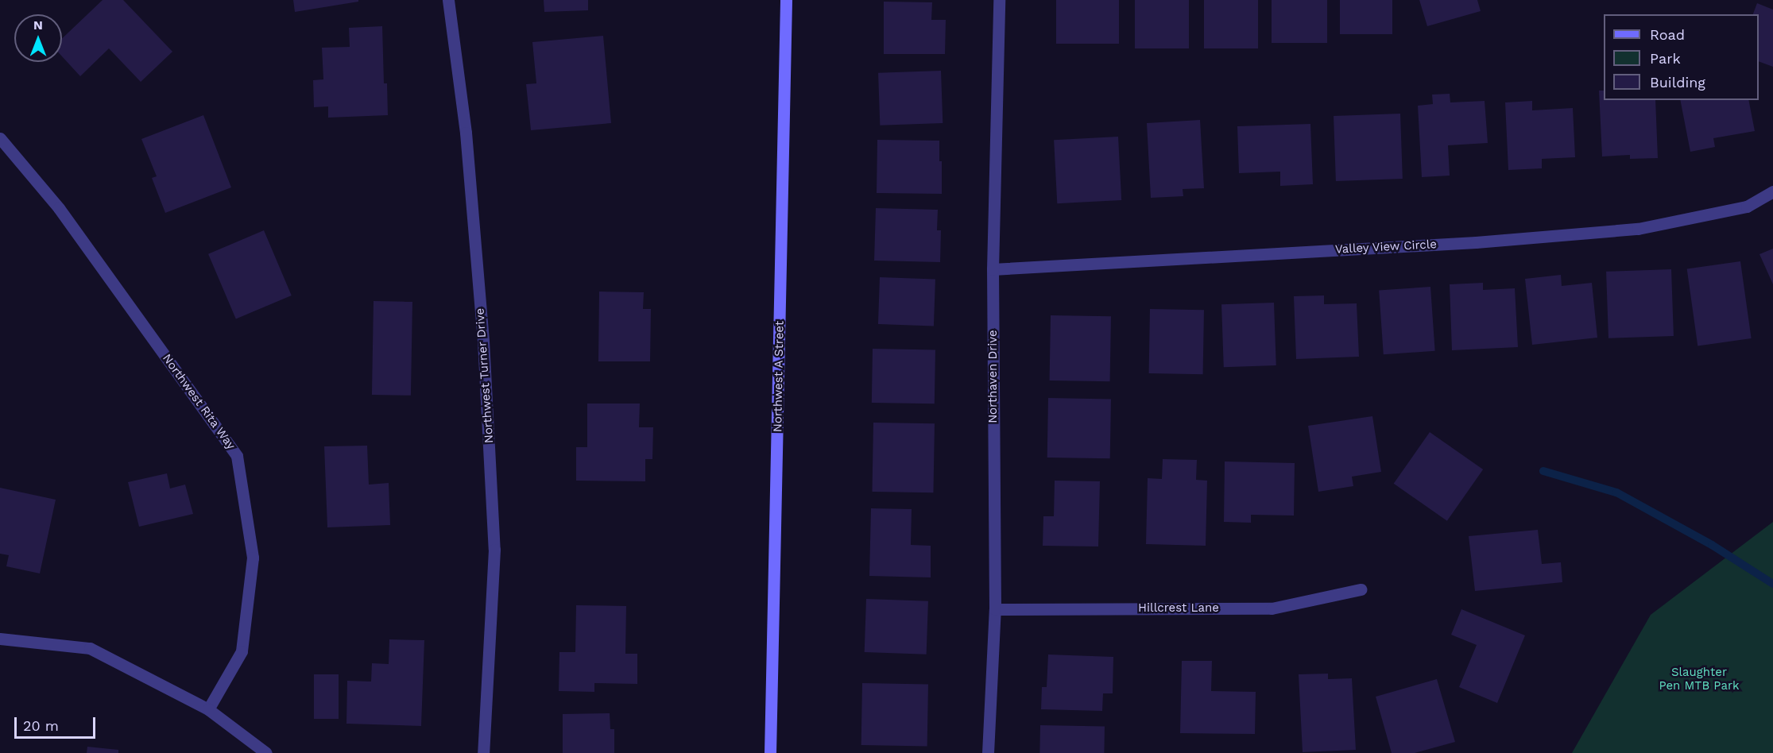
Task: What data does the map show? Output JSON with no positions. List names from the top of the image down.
{
  "streets": {
    "street": [
      "Valley View Circle",
      "Northwest Turner Drive",
      "Northwest A Street",
      "Northaven Drive",
      "Northwest Rita Way",
      "Hillcrest Lane"
    ]
  },
  "crossings": [
    ["Valley View Circle", "Northaven Drive"],
    ["Northaven Drive", "Hillcrest Lane"]
  ],
  "parks": ["Slaughter Pen MTB Park"],
  "legend": ["Road", "Park", "Building"],
  "scale_bar": "20 m",
  "north": "top"
}
